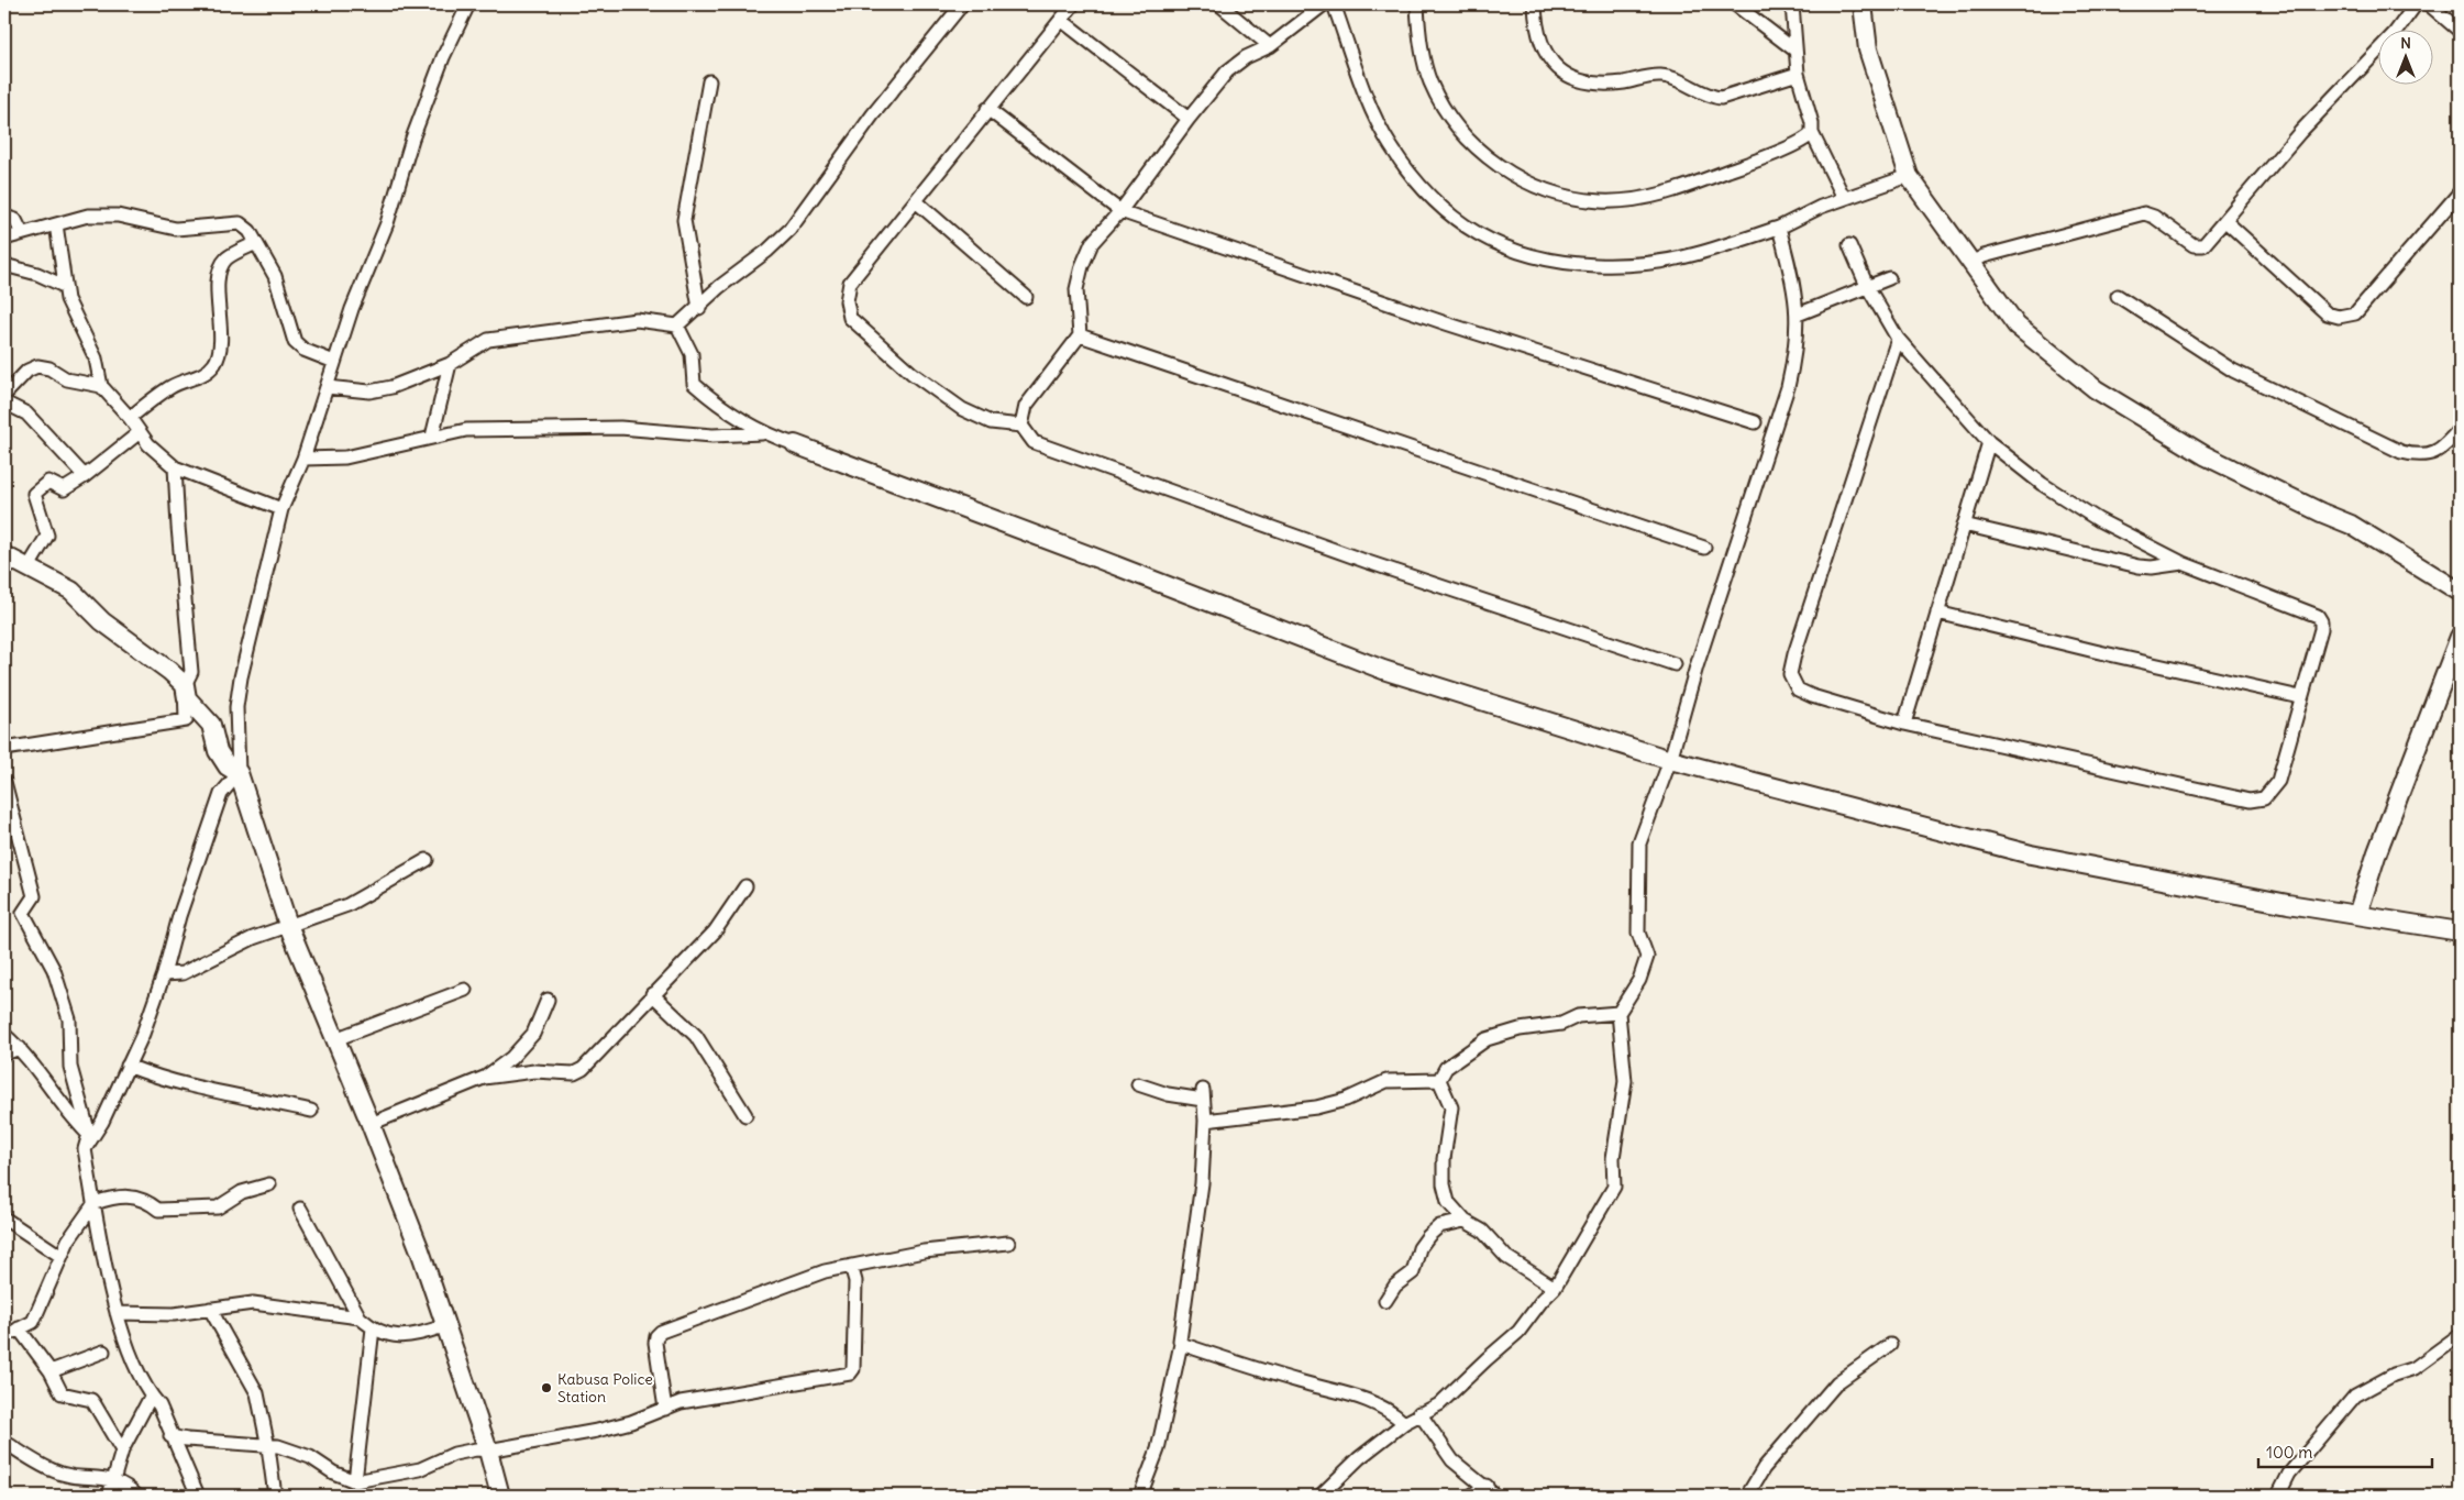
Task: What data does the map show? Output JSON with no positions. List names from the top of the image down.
{
  "places": ["Kabusa Police Station"],
  "scale_bar": "100 m",
  "north": "top"
}
